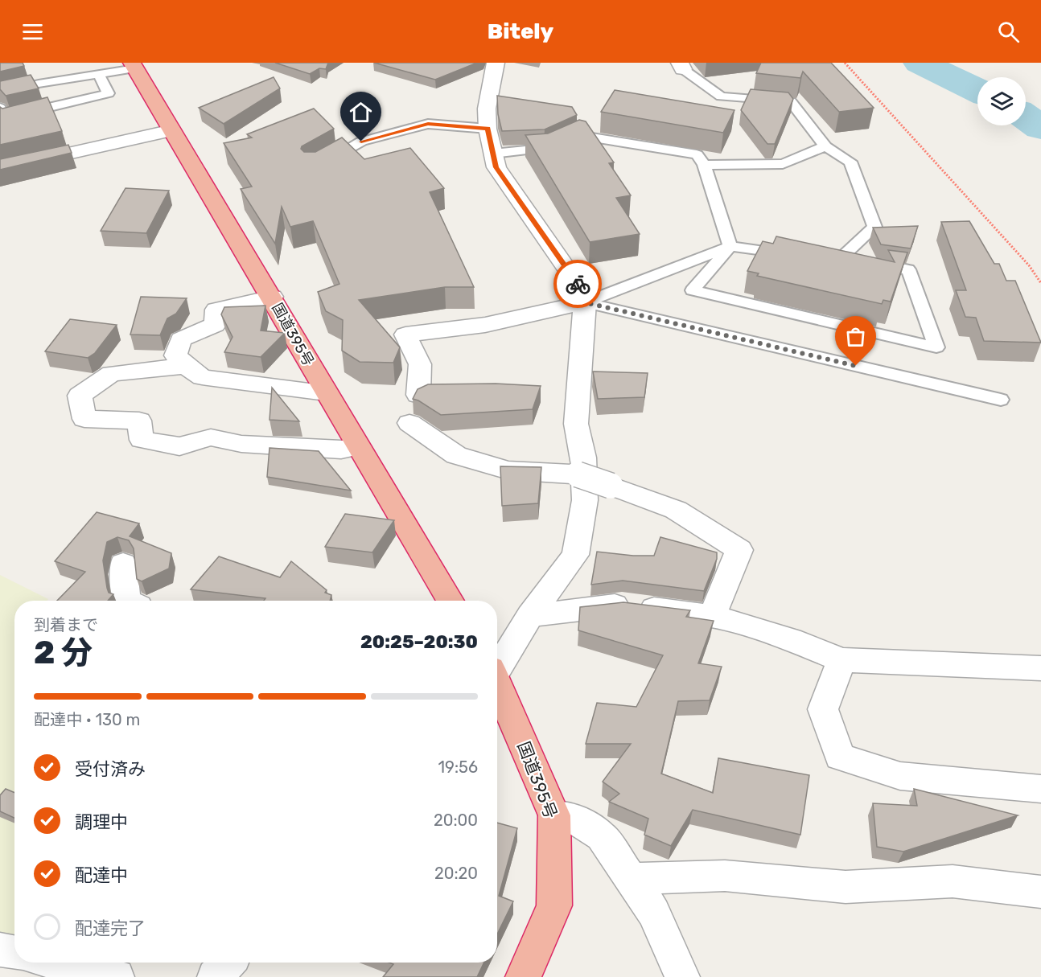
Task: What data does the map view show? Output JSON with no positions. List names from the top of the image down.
{
  "streets": {
    "highway": ["国道395号"]
  },
  "page": {
    "header": "Bitely",
    "heading": ["2 分", "到着まで", "20:25–20:30"],
    "bar": "配達中 · 130 m",
    "list": [
      ["受付済み", "19:56"],
      ["調理中", "20:00"],
      ["配達中", "20:20"],
      "配達完了"
    ]
  }
}
